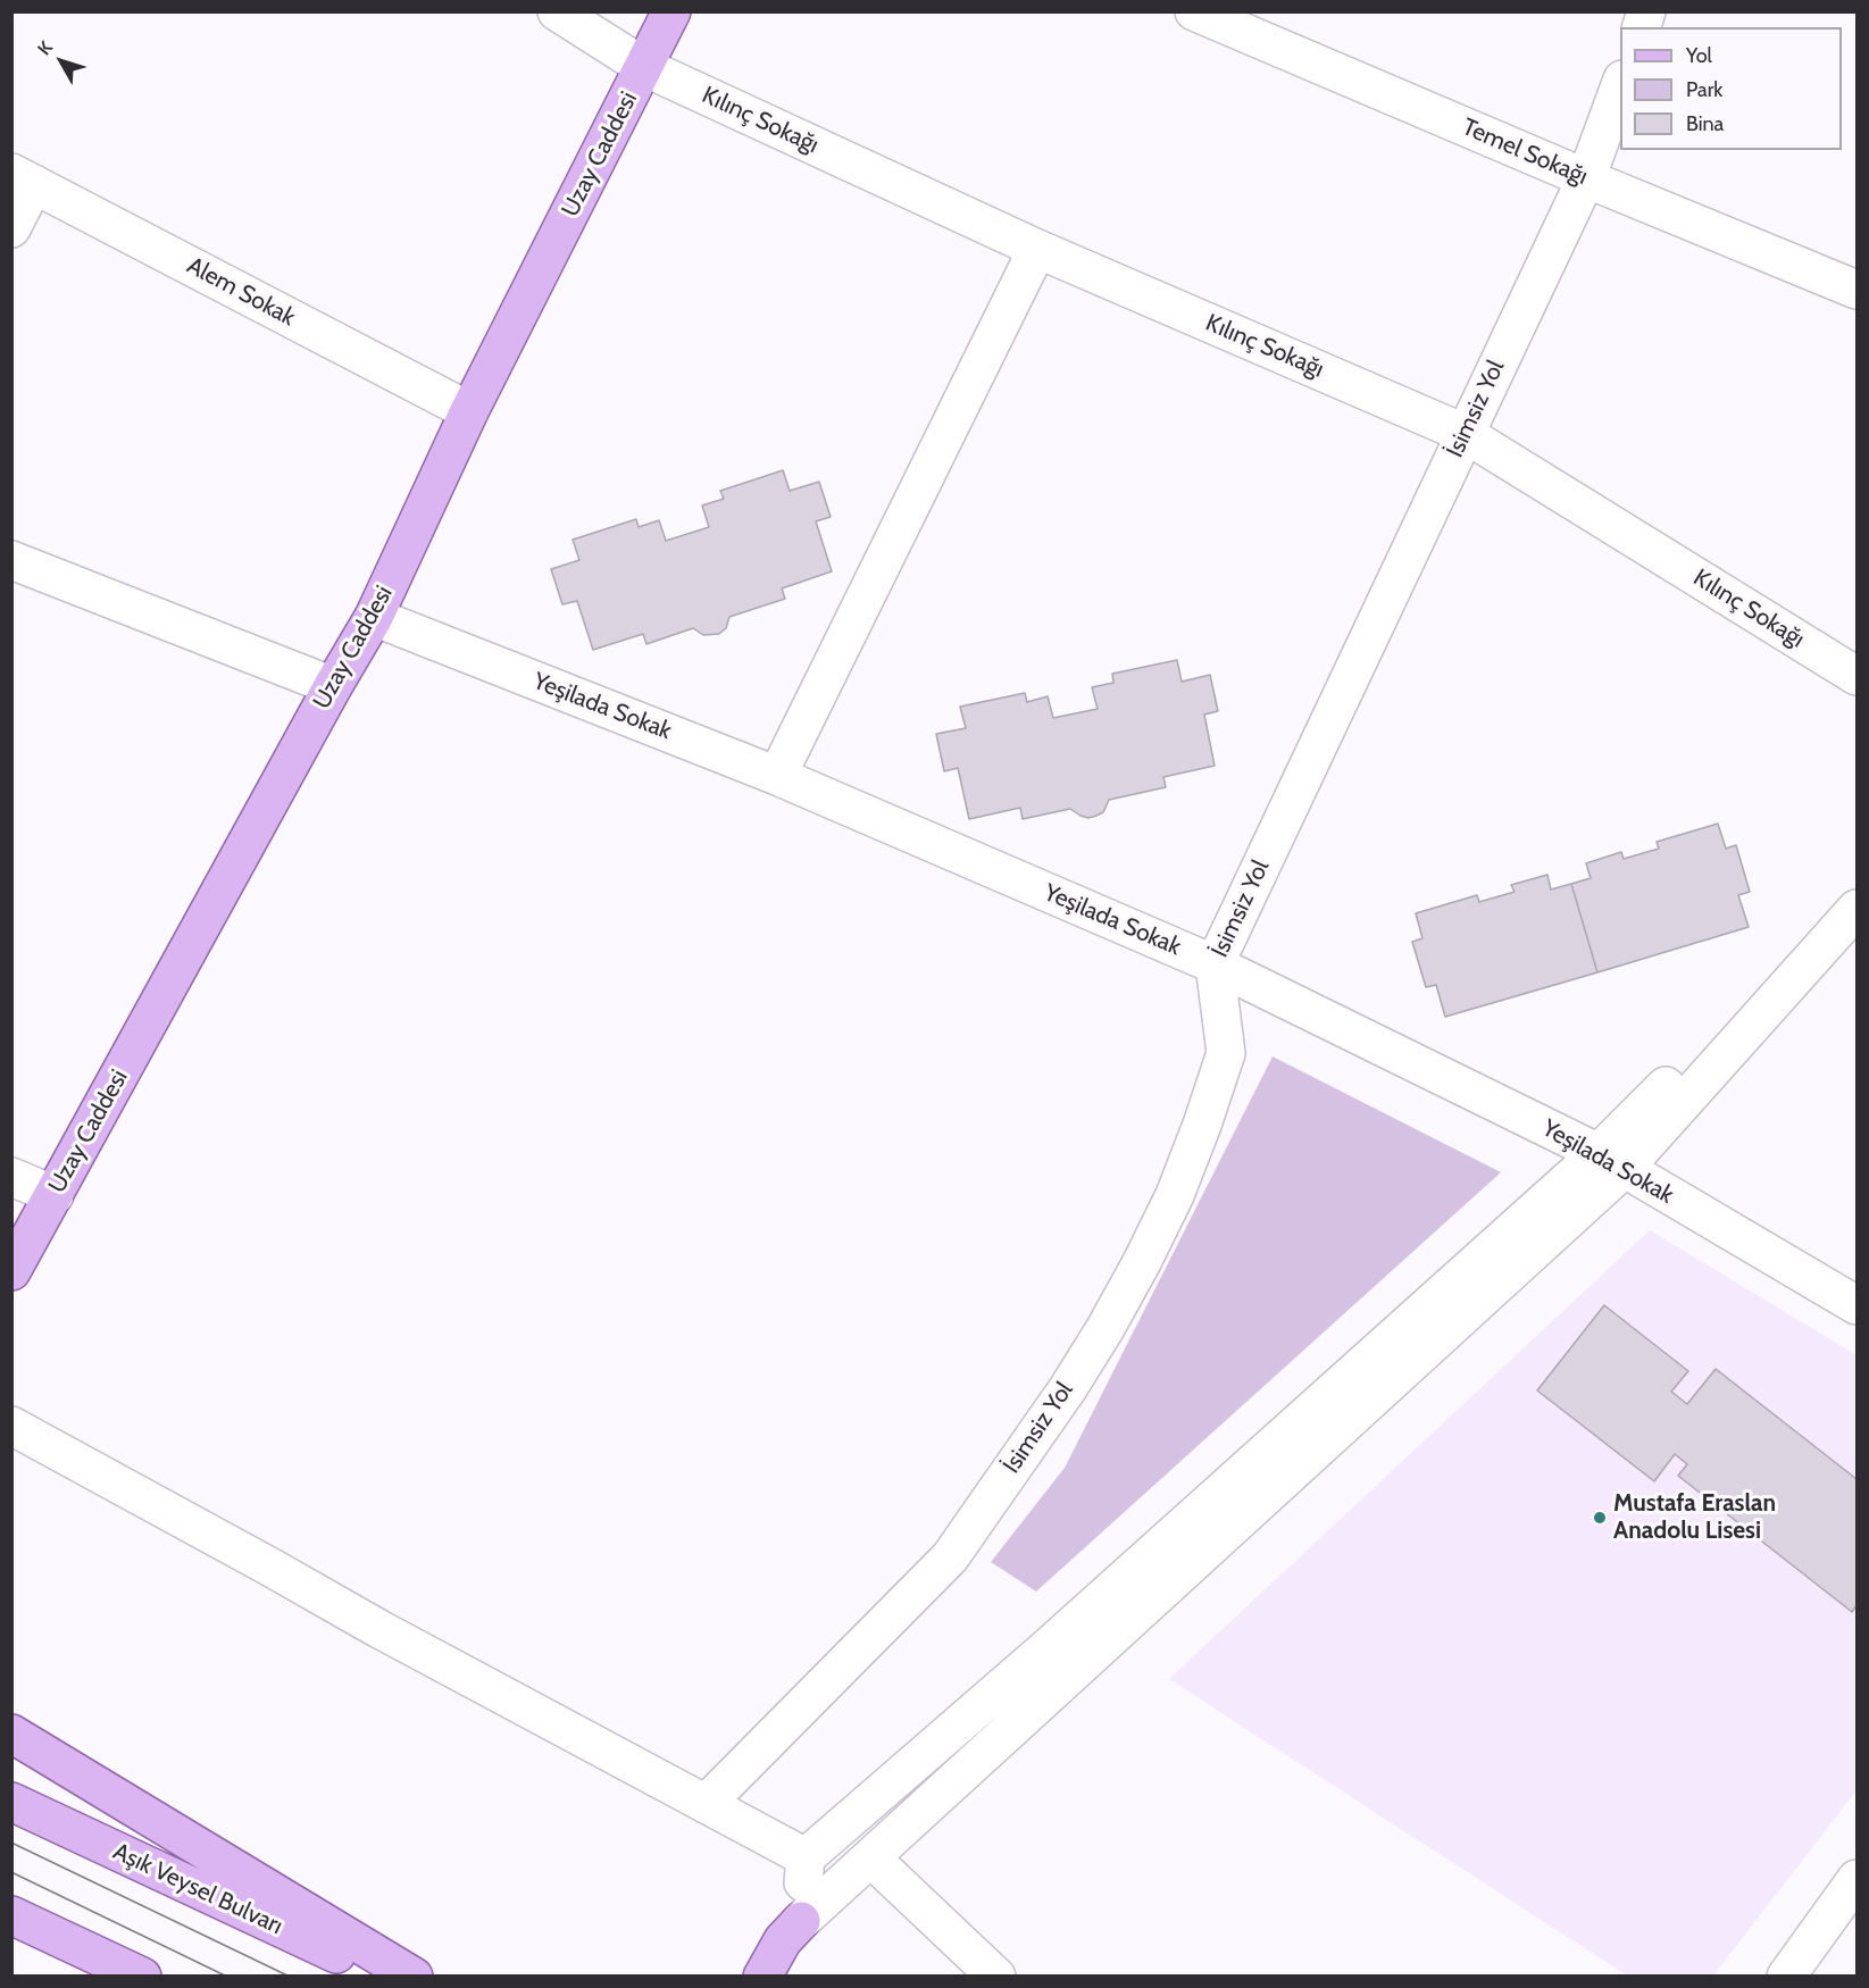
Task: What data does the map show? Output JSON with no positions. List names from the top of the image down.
{
  "streets": {
    "main road": ["Uzay Caddesi", "Aşık Veysel Bulvarı"],
    "street": [
      "Kılınç Sokağı",
      "Temel Sokağı",
      "Alem Sokak",
      "İsimsiz Yol",
      "Yeşilada Sokak"
    ]
  },
  "crossings": [
    ["Kılınç Sokağı", "Uzay Caddesi"],
    ["Kılınç Sokağı", "İsimsiz Yol"],
    ["Temel Sokağı", "İsimsiz Yol"],
    ["Uzay Caddesi", "Alem Sokak"],
    ["Uzay Caddesi", "Yeşilada Sokak"],
    ["İsimsiz Yol", "Yeşilada Sokak"]
  ],
  "places": ["Mustafa Eraslan Anadolu Lisesi"],
  "legend": ["Yol", "Park", "Bina"],
  "north": "top left"
}
